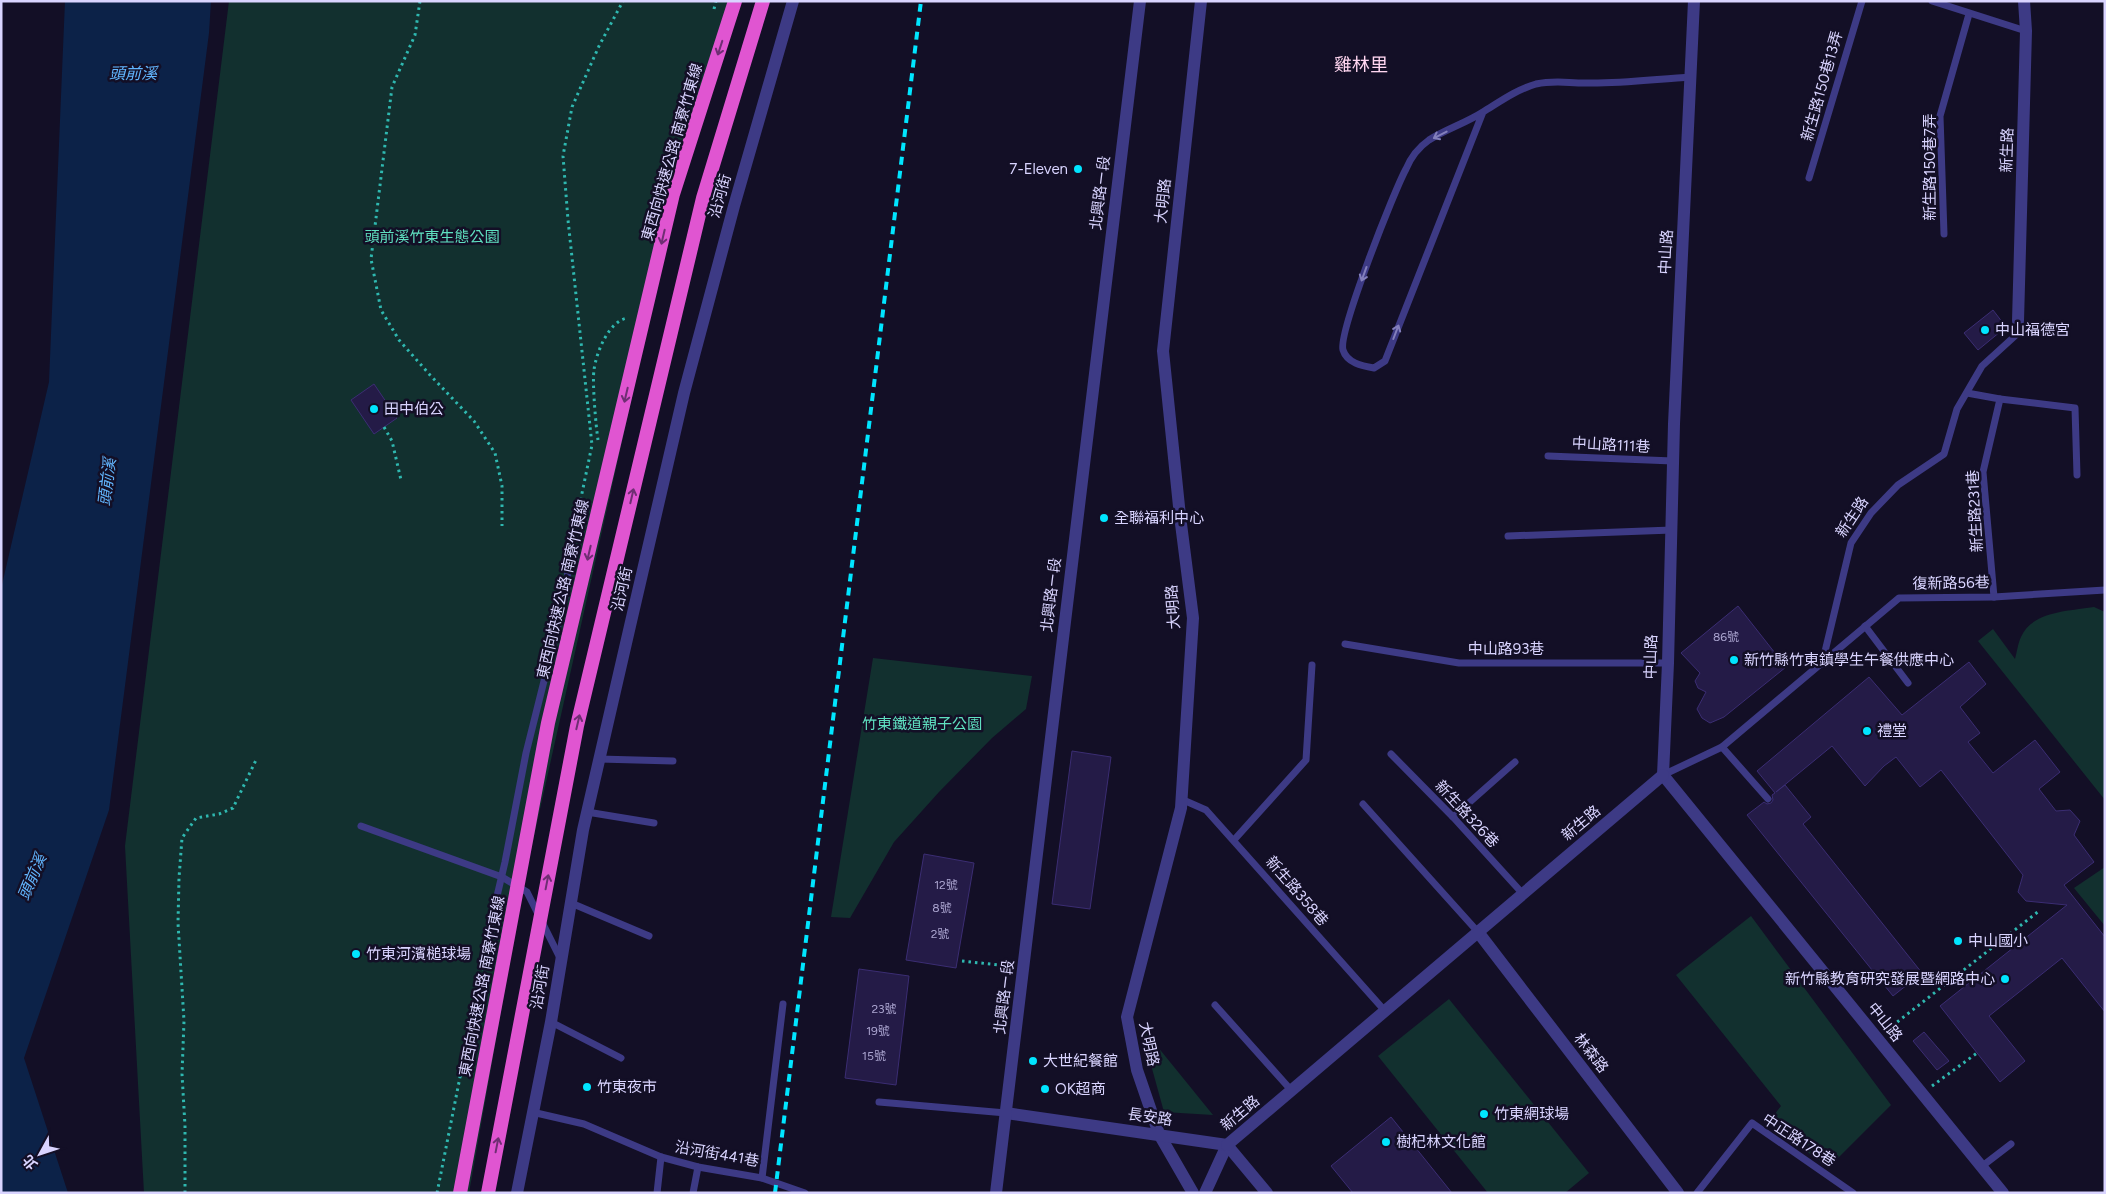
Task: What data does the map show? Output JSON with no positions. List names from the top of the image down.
{
  "streets": {
    "highway": ["東西向快速公路 南寮竹東線"],
    "street": [
      "新生路",
      "北興路ㄧ段",
      "沿河街",
      "大明路",
      "中山路",
      "林森路",
      "長安路"
    ],
    "lane": [
      "新生路150巷13弄",
      "新生路150巷7弄",
      "中山路111巷",
      "新生路231巷",
      "復新路56巷",
      "中山路93巷",
      "新生路326巷",
      "新生路358巷",
      "中正路178巷",
      "沿河街441巷"
    ]
  },
  "crossings": [
    ["新生路", "中山路"],
    ["新生路", "復新路56巷"],
    ["新生路", "新生路326巷"],
    ["新生路", "新生路358巷"],
    ["新生路", "林森路"],
    ["新生路", "長安路"],
    ["北興路ㄧ段", "長安路"],
    ["沿河街", "沿河街441巷"],
    ["大明路", "新生路358巷"],
    ["大明路", "長安路"],
    ["中山路", "中山路111巷"],
    ["中山路", "中山路93巷"],
    ["新生路231巷", "復新路56巷"]
  ],
  "districts": ["雞林里"],
  "water": ["頭前溪"],
  "parks": ["頭前溪竹東生態公園", "竹東鐵道親子公園"],
  "places": [
    "7-Eleven",
    "中山福德宮",
    "田中伯公",
    "全聯福利中心",
    "新竹縣竹東鎮學生午餐供應中心",
    "禮堂",
    "中山國小",
    "竹東河濱槌球場",
    "新竹縣教育研究發展暨網路中心",
    "大世紀餐館",
    "竹東夜市",
    "OK超商",
    "竹東網球場",
    "樹杞林文化館"
  ],
  "house_numbers": [
    "86號",
    "12號",
    "8號",
    "2號",
    "23號",
    "19號",
    "15號"
  ],
  "north": "bottom left"
}
